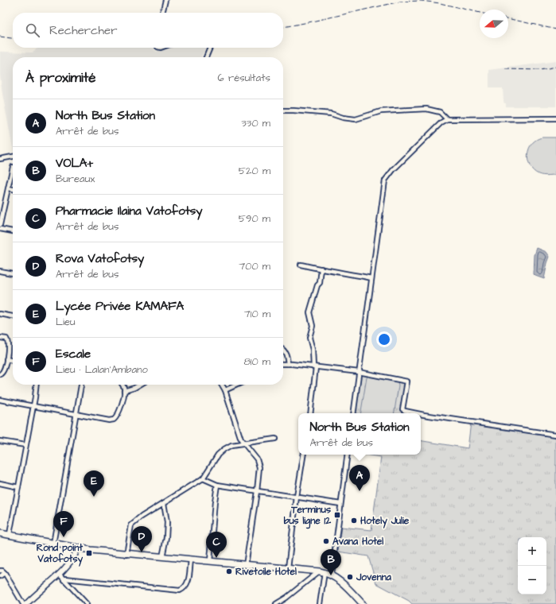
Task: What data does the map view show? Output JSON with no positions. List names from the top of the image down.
{
  "places": {
    "transit": ["Terminus bus ligne 12", "Rond point Vatofotsy"],
    "other": [
      "Hotely Julie",
      "Avana Hotel",
      "Rivetoile Hotel",
      "Jovenna"
    ]
  },
  "north": "left",
  "page": {
    "search": "Rechercher",
    "heading": ["À proximité", "6 résultats"],
    "list": [
      {
        "mark": "A",
        "name": "North Bus Station",
        "note": "Arrêt de bus",
        "value": "330 m"
      },
      {
        "mark": "B",
        "name": "VOLA+",
        "note": "Bureaux",
        "value": "520 m"
      },
      {
        "mark": "C",
        "name": "Pharmacie Ilaina Vatofotsy",
        "note": "Arrêt de bus",
        "value": "590 m"
      },
      {
        "mark": "D",
        "name": "Rova Vatofotsy",
        "note": "Arrêt de bus",
        "value": "700 m"
      },
      {
        "mark": "E",
        "name": "Lycée Privée KAMAFA",
        "note": "Lieu",
        "value": "710 m"
      },
      {
        "mark": "F",
        "name": "Escale",
        "note": "Lieu · Lalan'Ambano",
        "value": "810 m"
      }
    ],
    "popup": ["North Bus Station", "Arrêt de bus"],
    "pins": [
      "A",
      "E",
      "F",
      "D",
      "C",
      "B"
    ],
    "map_buttons": ["+", "−"]
  }
}
